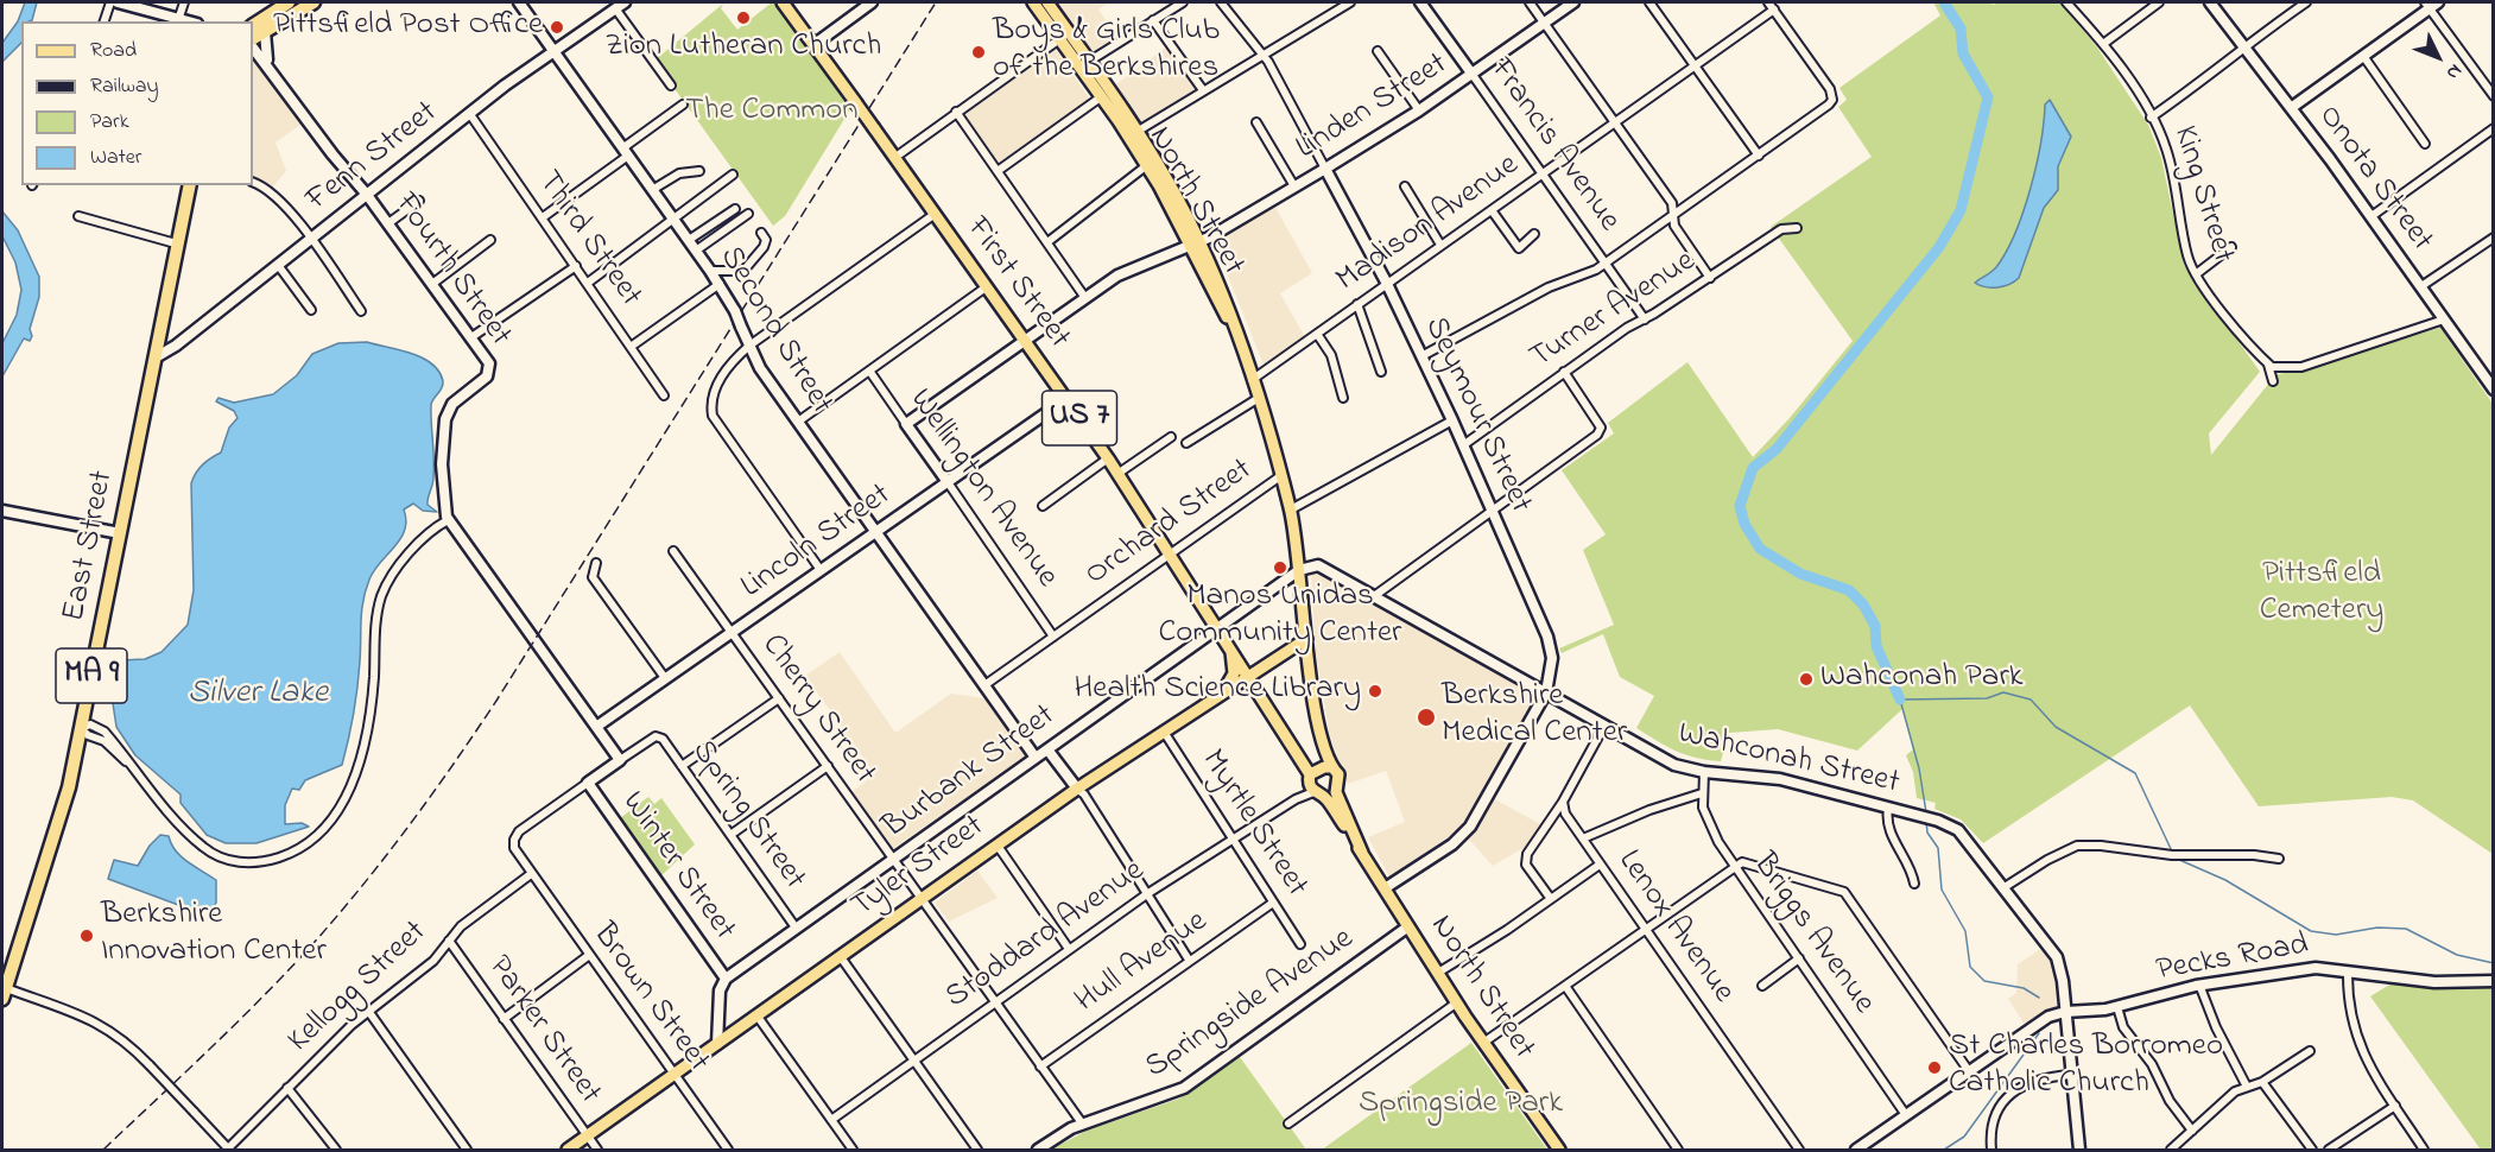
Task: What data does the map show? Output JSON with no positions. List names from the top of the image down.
{
  "streets": {
    "highway": ["East Street", "MA 9"],
    "main road": [
      "North Street",
      "First Street",
      "US 7",
      "Tyler Street"
    ],
    "street": [
      "Linden Street",
      "Francis Avenue",
      "Fenn Street",
      "Onota Street",
      "King Street",
      "Madison Avenue",
      "Third Street",
      "Fourth Street",
      "Turner Avenue",
      "Second Street",
      "Seymour Street",
      "Wellington Avenue",
      "Orchard Street",
      "Lincoln Street",
      "Cherry Street",
      "Wahconah Street",
      "Burbank Street",
      "Spring Street",
      "Myrtle Street",
      "Winter Street",
      "Lenox Avenue",
      "Briggs Avenue",
      "Stoddard Avenue",
      "Pecks Road",
      "Hull Avenue",
      "Kellogg Street",
      "Brown Street",
      "Springside Avenue",
      "Parker Street"
    ]
  },
  "crossings": [
    ["Linden Street", "Francis Avenue"],
    ["Linden Street", "North Street"],
    ["Linden Street", "First Street"],
    ["Linden Street", "Seymour Street"],
    ["Linden Street", "Wellington Avenue"],
    ["Francis Avenue", "Madison Avenue"],
    ["Francis Avenue", "Turner Avenue"],
    ["Fenn Street", "Third Street"],
    ["Fenn Street", "Fourth Street"],
    ["Fenn Street", "Second Street"],
    ["Fenn Street", "East Street"],
    ["North Street", "Madison Avenue"],
    ["North Street", "Orchard Street"],
    ["North Street", "Wahconah Street"],
    ["North Street", "Burbank Street"],
    ["North Street", "Tyler Street"],
    ["North Street", "Springside Avenue"],
    ["Madison Avenue", "Seymour Street"],
    ["Fourth Street", "Lincoln Street"],
    ["Fourth Street", "Spring Street"],
    ["First Street", "Orchard Street"],
    ["First Street", "Lincoln Street"],
    ["First Street", "Burbank Street"],
    ["First Street", "Tyler Street"],
    ["First Street", "Stoddard Avenue"],
    ["Turner Avenue", "Seymour Street"],
    ["Second Street", "Orchard Street"],
    ["Second Street", "Lincoln Street"],
    ["Second Street", "Burbank Street"],
    ["Seymour Street", "Wahconah Street"],
    ["Wellington Avenue", "Orchard Street"],
    ["Wellington Avenue", "Lincoln Street"],
    ["Lincoln Street", "Cherry Street"],
    ["Cherry Street", "Burbank Street"],
    ["Cherry Street", "Tyler Street"],
    ["Cherry Street", "Stoddard Avenue"],
    ["Cherry Street", "Hull Avenue"],
    ["Cherry Street", "Springside Avenue"],
    ["Wahconah Street", "Burbank Street"],
    ["Wahconah Street", "Briggs Avenue"],
    ["Wahconah Street", "Pecks Road"],
    ["Burbank Street", "Spring Street"],
    ["Burbank Street", "Winter Street"],
    ["Myrtle Street", "Tyler Street"],
    ["Myrtle Street", "Stoddard Avenue"],
    ["Myrtle Street", "Hull Avenue"],
    ["Winter Street", "Brown Street"],
    ["Tyler Street", "Brown Street"],
    ["Tyler Street", "Parker Street"],
    ["Kellogg Street", "Brown Street"],
    ["Kellogg Street", "Parker Street"]
  ],
  "water": ["Silver Lake"],
  "parks": ["The Common", "Pittsfield Cemetery", "Springside Park"],
  "places": [
    "Zion Lutheran Church",
    "Pittsfield Post Office",
    "Boys & Girls Club of the Berkshires",
    "Manos Unidas Community Center",
    "Wahconah Park",
    "Health Science Library",
    "Berkshire Medical Center",
    "Berkshire Innovation Center",
    "St Charles Borromeo Catholic Church"
  ],
  "legend": [
    "Road",
    "Railway",
    "Park",
    "Water"
  ],
  "north": "bottom right"
}
